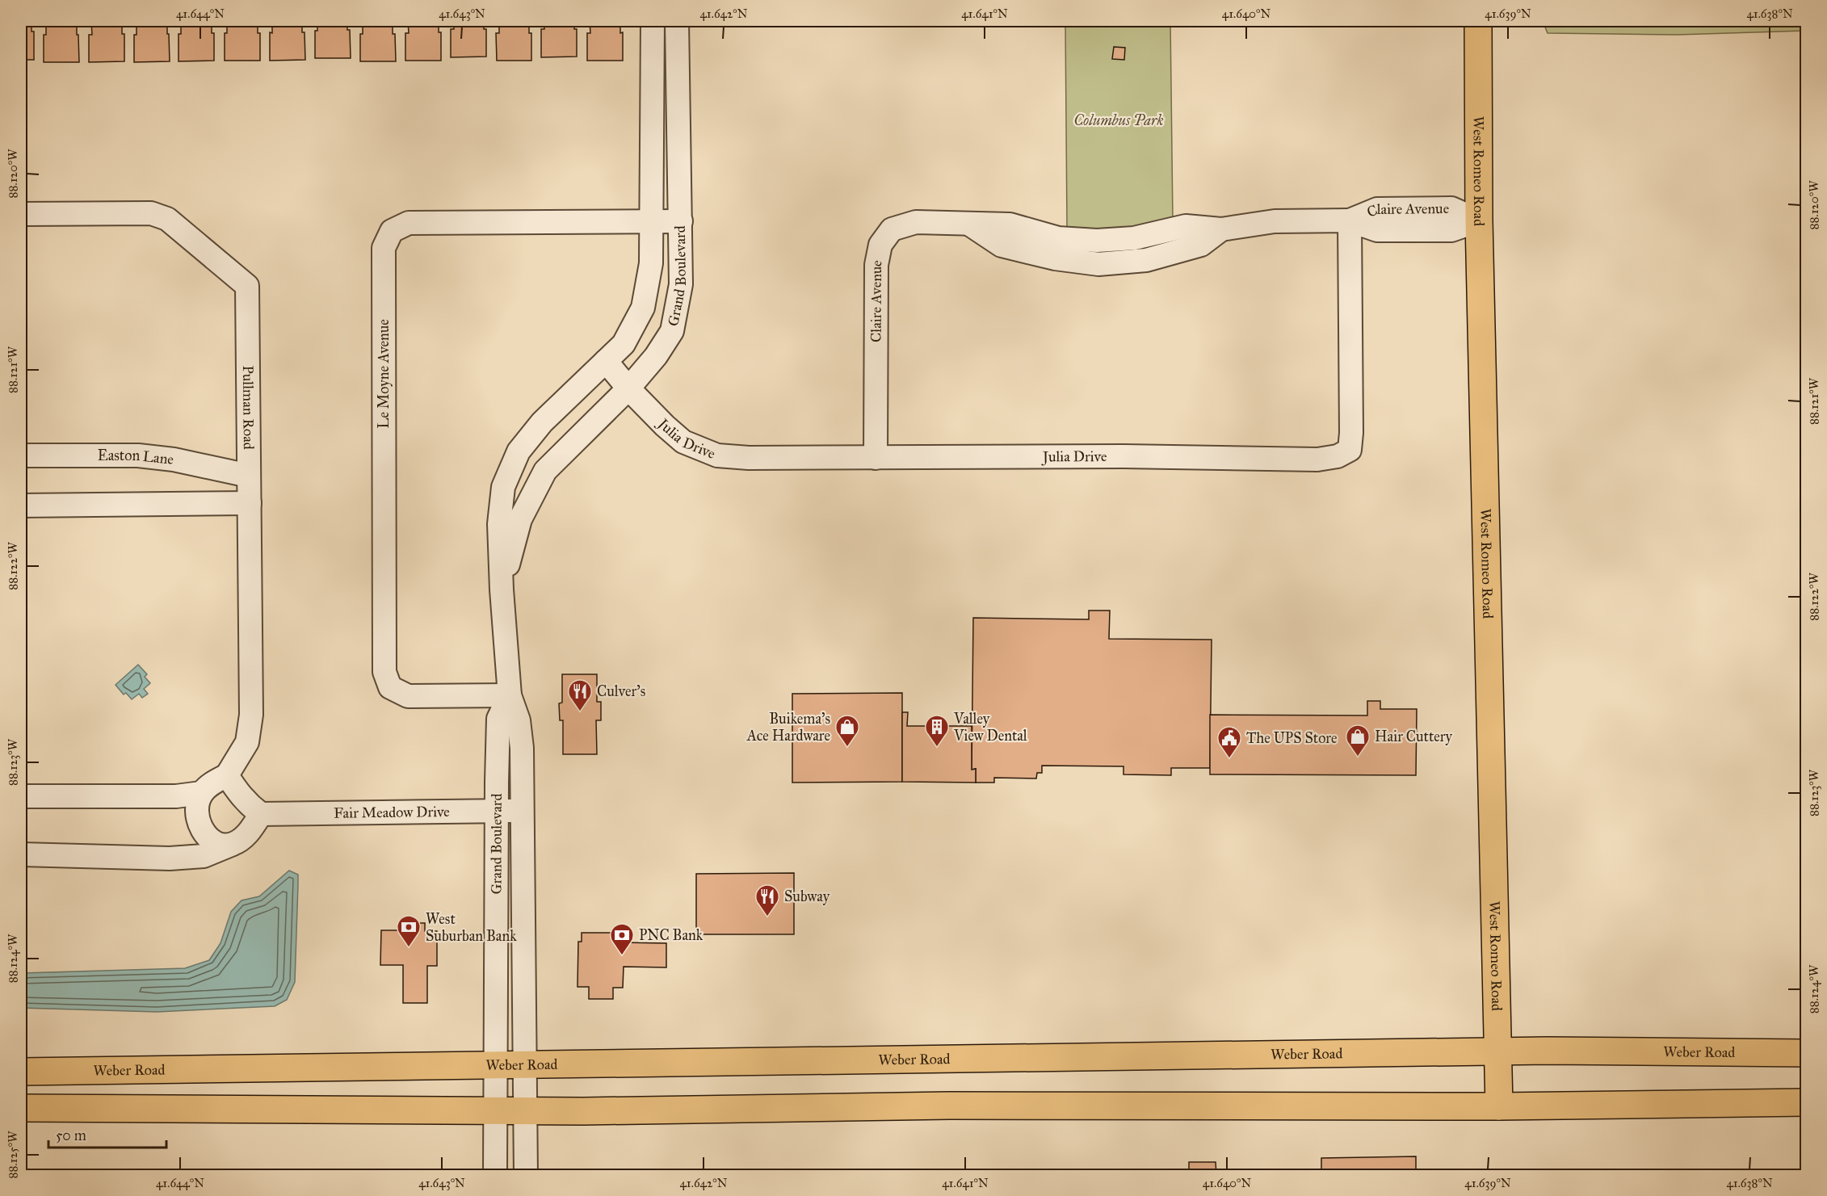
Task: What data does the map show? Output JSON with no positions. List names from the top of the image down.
{
  "streets": {
    "main road": ["West Romeo Road", "Weber Road"],
    "street": [
      "Claire Avenue",
      "Grand Boulevard",
      "Le Moyne Avenue",
      "Pullman Road",
      "Julia Drive",
      "Easton Lane",
      "Fair Meadow Drive"
    ]
  },
  "crossings": [
    ["West Romeo Road", "Claire Avenue"],
    ["West Romeo Road", "Weber Road"],
    ["Claire Avenue", "Julia Drive"],
    ["Grand Boulevard", "Le Moyne Avenue"],
    ["Grand Boulevard", "Julia Drive"],
    ["Grand Boulevard", "Fair Meadow Drive"],
    ["Grand Boulevard", "Weber Road"],
    ["Pullman Road", "Easton Lane"],
    ["Pullman Road", "Fair Meadow Drive"]
  ],
  "parks": ["Columbus Park"],
  "places": {
    "restaurant": ["Culver's", "Subway"],
    "shop": ["Buikema's Ace Hardware", "Hair Cuttery"],
    "building": ["Valley View Dental"],
    "public building": ["The UPS Store"],
    "bank": ["West Suburban Bank", "PNC Bank"]
  },
  "scale_bar": "50 m",
  "coordinates": [
    "41.644°N",
    "41.643°N",
    "41.642°N",
    "41.641°N",
    "41.640°N",
    "41.639°N",
    "41.638°N",
    "88.120°W",
    "88.121°W",
    "88.122°W",
    "88.123°W",
    "88.124°W",
    "88.125°W"
  ]
}
